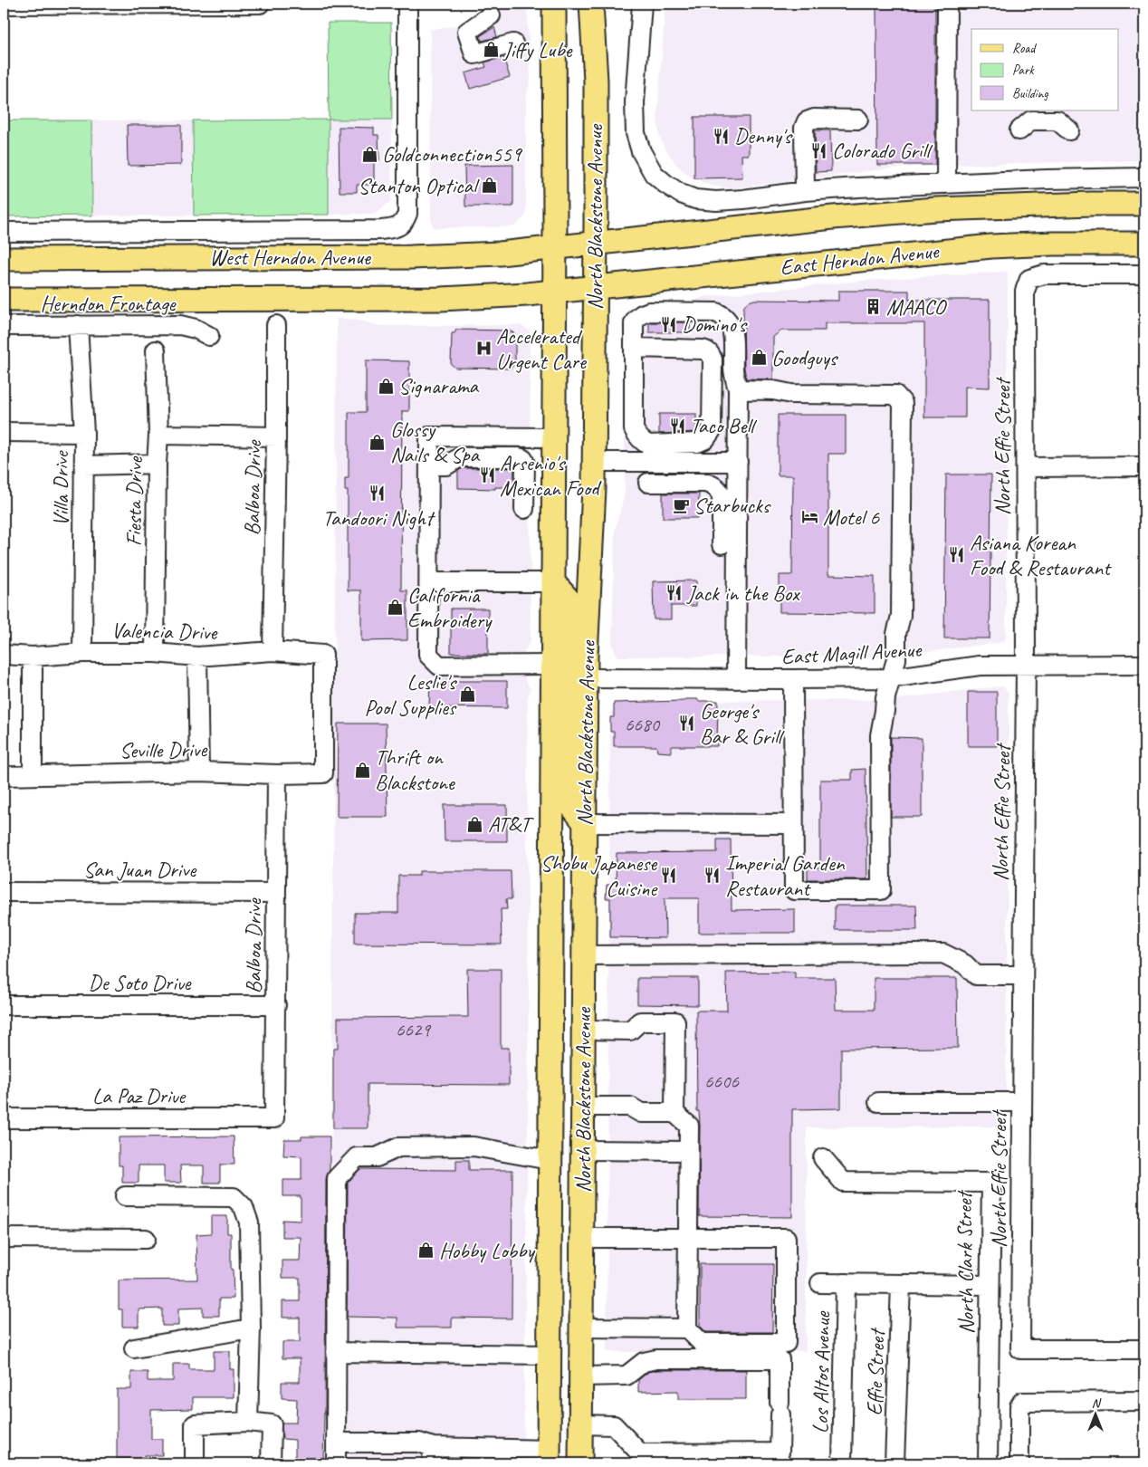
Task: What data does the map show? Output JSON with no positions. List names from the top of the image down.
{
  "streets": {
    "main road": ["North Blackstone Avenue", "West Herndon Avenue", "East Herndon Avenue"],
    "street": [
      "Herndon Frontage",
      "North Effie Street",
      "Balboa Drive",
      "Villa Drive",
      "Fiesta Drive",
      "Valencia Drive",
      "East Magill Avenue",
      "Seville Drive",
      "San Juan Drive",
      "De Soto Drive",
      "La Paz Drive",
      "North Clark Street",
      "Los Altos Avenue",
      "Effie Street"
    ]
  },
  "crossings": [
    ["North Blackstone Avenue", "West Herndon Avenue"],
    ["North Blackstone Avenue", "East Herndon Avenue"],
    ["North Blackstone Avenue", "East Magill Avenue"],
    ["West Herndon Avenue", "East Herndon Avenue"],
    ["Herndon Frontage", "Villa Drive"],
    ["North Effie Street", "East Magill Avenue"],
    ["Balboa Drive", "Valencia Drive"],
    ["Balboa Drive", "Seville Drive"],
    ["Balboa Drive", "San Juan Drive"],
    ["Balboa Drive", "De Soto Drive"],
    ["Balboa Drive", "La Paz Drive"],
    ["Villa Drive", "Valencia Drive"],
    ["Fiesta Drive", "Valencia Drive"],
    ["Valencia Drive", "Seville Drive"]
  ],
  "places": {
    "shop": [
      "Jiffy Lube",
      "Goldconnection559",
      "Stanton Optical",
      "Goodguys",
      "Signarama",
      "Glossy Nails & Spa",
      "California Embroidery",
      "Leslie's Pool Supplies",
      "Thrift on Blackstone",
      "AT&T",
      "Hobby Lobby"
    ],
    "restaurant": [
      "Denny's",
      "Colorado Grill",
      "Domino's",
      "Taco Bell",
      "Arsenio's Mexican Food",
      "Tandoori Night",
      "Asiana Korean Food & Restaurant",
      "Jack in the Box",
      "George's Bar & Grill",
      "Shobu Japanese Cuisine",
      "Imperial Garden Restaurant"
    ],
    "building": ["MAACO"],
    "hospital": ["Accelerated Urgent Care"],
    "cafe": ["Starbucks"],
    "hotel": ["Motel 6"]
  },
  "house_numbers": ["6680", "6629", "6606"],
  "legend": ["Road", "Park", "Building"],
  "north": "top"
}
